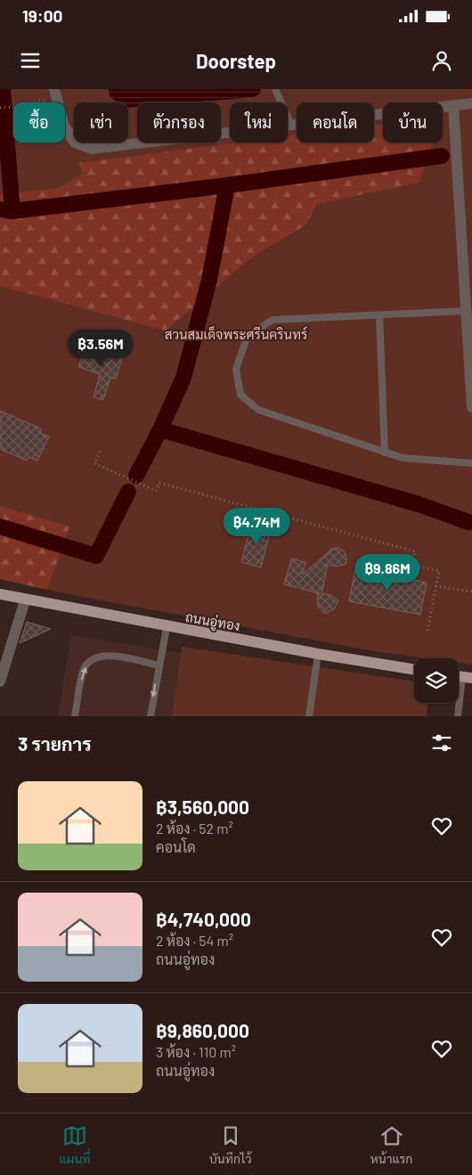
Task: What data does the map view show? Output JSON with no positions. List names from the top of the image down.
{
  "streets": {
    "main road": ["ถนนอู่ทอง"]
  },
  "parks": ["สวนสมเด็จพระศรีนครินทร์"],
  "page": {
    "status": "19:00",
    "header": "Doorstep",
    "chip": [
      "ซื้อ",
      "เช่า",
      "ตัวกรอง",
      "ใหม่",
      "คอนโด",
      "บ้าน"
    ],
    "price": ["฿3.56M", "฿4.74M", "฿9.86M"],
    "heading": "3 รายการ",
    "list": [
      {
        "name": "฿3,560,000",
        "note": "2 ห้อง · 52 m² · คอนโด"
      },
      {
        "name": "฿4,740,000",
        "note": "2 ห้อง · 54 m² · ถนนอู่ทอง"
      },
      {
        "name": "฿9,860,000",
        "note": "3 ห้อง · 110 m² · ถนนอู่ทอง"
      }
    ],
    "tabs": ["แผนที่", "บันทึกไว้", "หน้าแรก"]
  }
}
